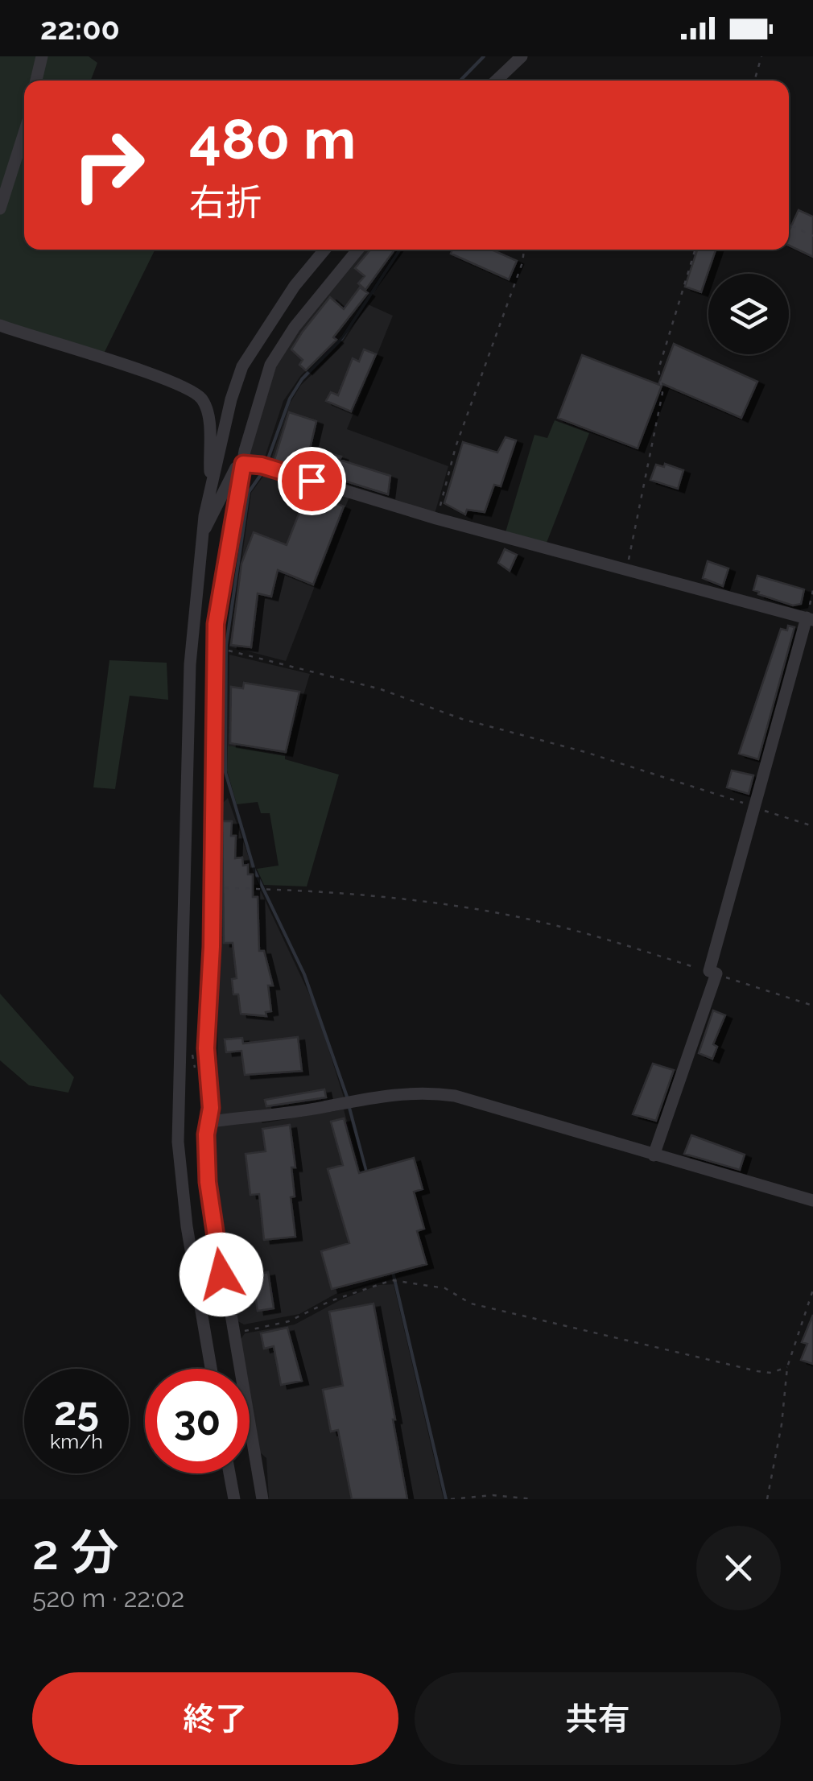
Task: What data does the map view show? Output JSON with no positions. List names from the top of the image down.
{
  "page": {
    "status": "22:00",
    "turn": ["480 m", "右折"],
    "speed": "25 km/h",
    "limit": "30",
    "heading": ["2 分", "520 m · 22:02"],
    "buttons": ["終了", "共有"]
  }
}
